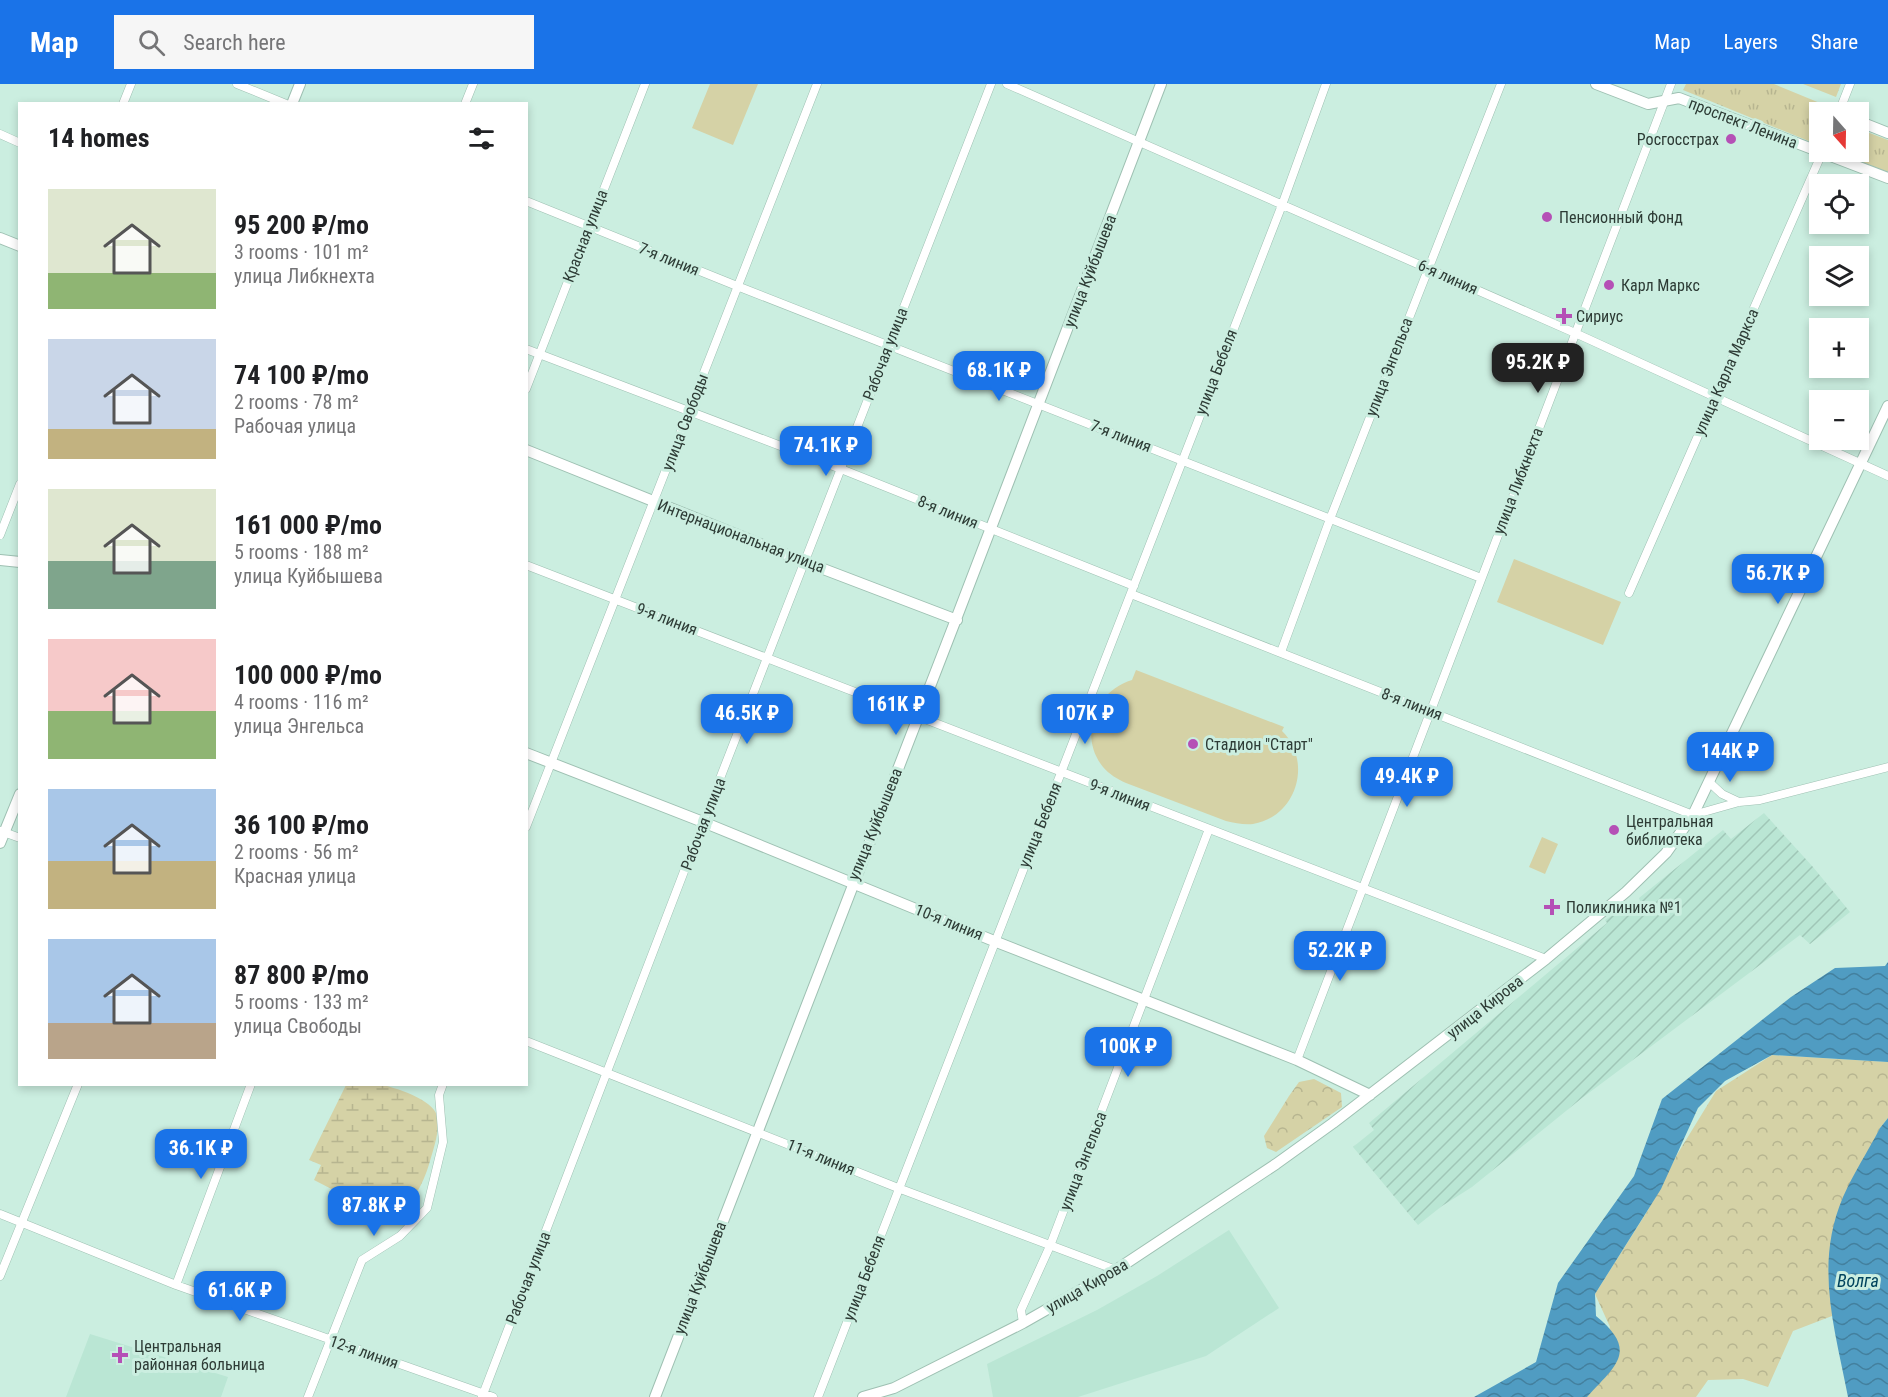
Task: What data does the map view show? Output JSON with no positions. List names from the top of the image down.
{
  "streets": {
    "street": [
      "проспект Ленина",
      "Красная улица",
      "7-я линия",
      "улица Куйбышева",
      "6-я линия",
      "Рабочая улица",
      "улица Энгельса",
      "улица Бебеля",
      "улица Карла Маркса",
      "улица Свободы",
      "улица Либкнехта",
      "8-я линия",
      "Интернациональная улица",
      "9-я линия",
      "10-я линия",
      "улица Кирова",
      "11-я линия",
      "12-я линия"
    ]
  },
  "crossings": [
    ["проспект Ленина", "улица Либкнехта"],
    ["Красная улица", "7-я линия"],
    ["Красная улица", "8-я линия"],
    ["7-я линия", "улица Куйбышева"],
    ["7-я линия", "Рабочая улица"],
    ["7-я линия", "улица Энгельса"],
    ["7-я линия", "улица Бебеля"],
    ["7-я линия", "улица Свободы"],
    ["7-я линия", "улица Либкнехта"],
    ["улица Куйбышева", "6-я линия"],
    ["улица Куйбышева", "8-я линия"],
    ["улица Куйбышева", "Интернациональная улица"],
    ["улица Куйбышева", "9-я линия"],
    ["улица Куйбышева", "10-я линия"],
    ["улица Куйбышева", "11-я линия"],
    ["6-я линия", "улица Энгельса"],
    ["6-я линия", "улица Бебеля"],
    ["6-я линия", "улица Карла Маркса"],
    ["6-я линия", "улица Либкнехта"],
    ["6-я линия", "улица Кирова"],
    ["Рабочая улица", "8-я линия"],
    ["Рабочая улица", "Интернациональная улица"],
    ["Рабочая улица", "9-я линия"],
    ["Рабочая улица", "10-я линия"],
    ["Рабочая улица", "11-я линия"],
    ["Рабочая улица", "12-я линия"],
    ["улица Энгельса", "8-я линия"],
    ["улица Энгельса", "9-я линия"],
    ["улица Энгельса", "10-я линия"],
    ["улица Энгельса", "улица Кирова"],
    ["улица Энгельса", "11-я линия"],
    ["улица Бебеля", "8-я линия"],
    ["улица Бебеля", "9-я линия"],
    ["улица Бебеля", "10-я линия"],
    ["улица Бебеля", "11-я линия"],
    ["улица Свободы", "8-я линия"],
    ["улица Свободы", "Интернациональная улица"],
    ["улица Свободы", "9-я линия"],
    ["улица Свободы", "10-я линия"],
    ["улица Либкнехта", "8-я линия"],
    ["улица Либкнехта", "9-я линия"],
    ["8-я линия", "улица Кирова"],
    ["9-я линия", "улица Кирова"],
    ["10-я линия", "улица Кирова"],
    ["улица Кирова", "11-я линия"]
  ],
  "water": ["Волга"],
  "places": {
    "other": [
      "Росгосстрах",
      "Пенсионный Фонд",
      "Карл Маркс",
      "Стадион \"Старт\"",
      "Центральная библиотека"
    ],
    "health": ["Сириус", "Поликлиника №1", "Центральная районная больница"]
  },
  "north": "bottom",
  "page": {
    "header": "Map",
    "search": "Search here",
    "nav": ["Map", "Layers", "Share"],
    "map_buttons": ["+", "−"],
    "heading": "14 homes",
    "list": [
      {
        "name": "95 200 ₽/mo",
        "note": "3 rooms · 101 m² · улица Либкнехта"
      },
      {
        "name": "74 100 ₽/mo",
        "note": "2 rooms · 78 m² · Рабочая улица"
      },
      {
        "name": "161 000 ₽/mo",
        "note": "5 rooms · 188 m² · улица Куйбышева"
      },
      {
        "name": "100 000 ₽/mo",
        "note": "4 rooms · 116 m² · улица Энгельса"
      },
      {
        "name": "36 100 ₽/mo",
        "note": "2 rooms · 56 m² · Красная улица"
      },
      {
        "name": "87 800 ₽/mo",
        "note": "5 rooms · 133 m² · улица Свободы"
      }
    ],
    "price": [
      "95.2K ₽",
      "68.1K ₽",
      "74.1K ₽",
      "56.7K ₽",
      "161K ₽",
      "46.5K ₽",
      "107K ₽",
      "144K ₽",
      "49.4K ₽",
      "52.2K ₽",
      "100K ₽",
      "36.1K ₽",
      "87.8K ₽",
      "61.6K ₽"
    ]
  }
}
